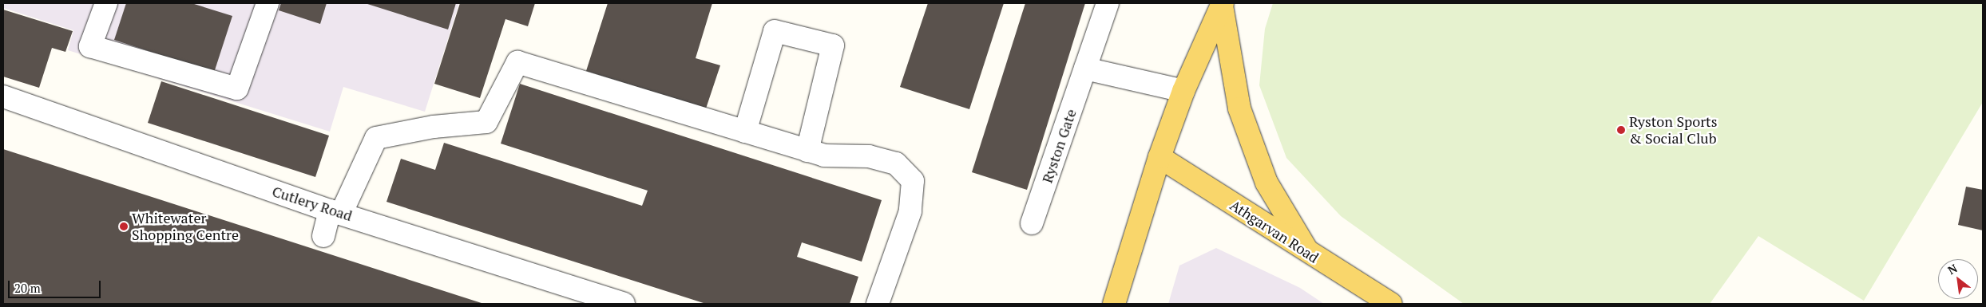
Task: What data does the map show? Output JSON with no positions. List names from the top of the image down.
{
  "streets": {
    "main road": ["Athgarvan Road"],
    "street": ["Ryston Gate", "Cutlery Road"]
  },
  "places": ["Ryston Sports & Social Club", "Whitewater Shopping Centre"],
  "scale_bar": "20 m",
  "north": "top left"
}
